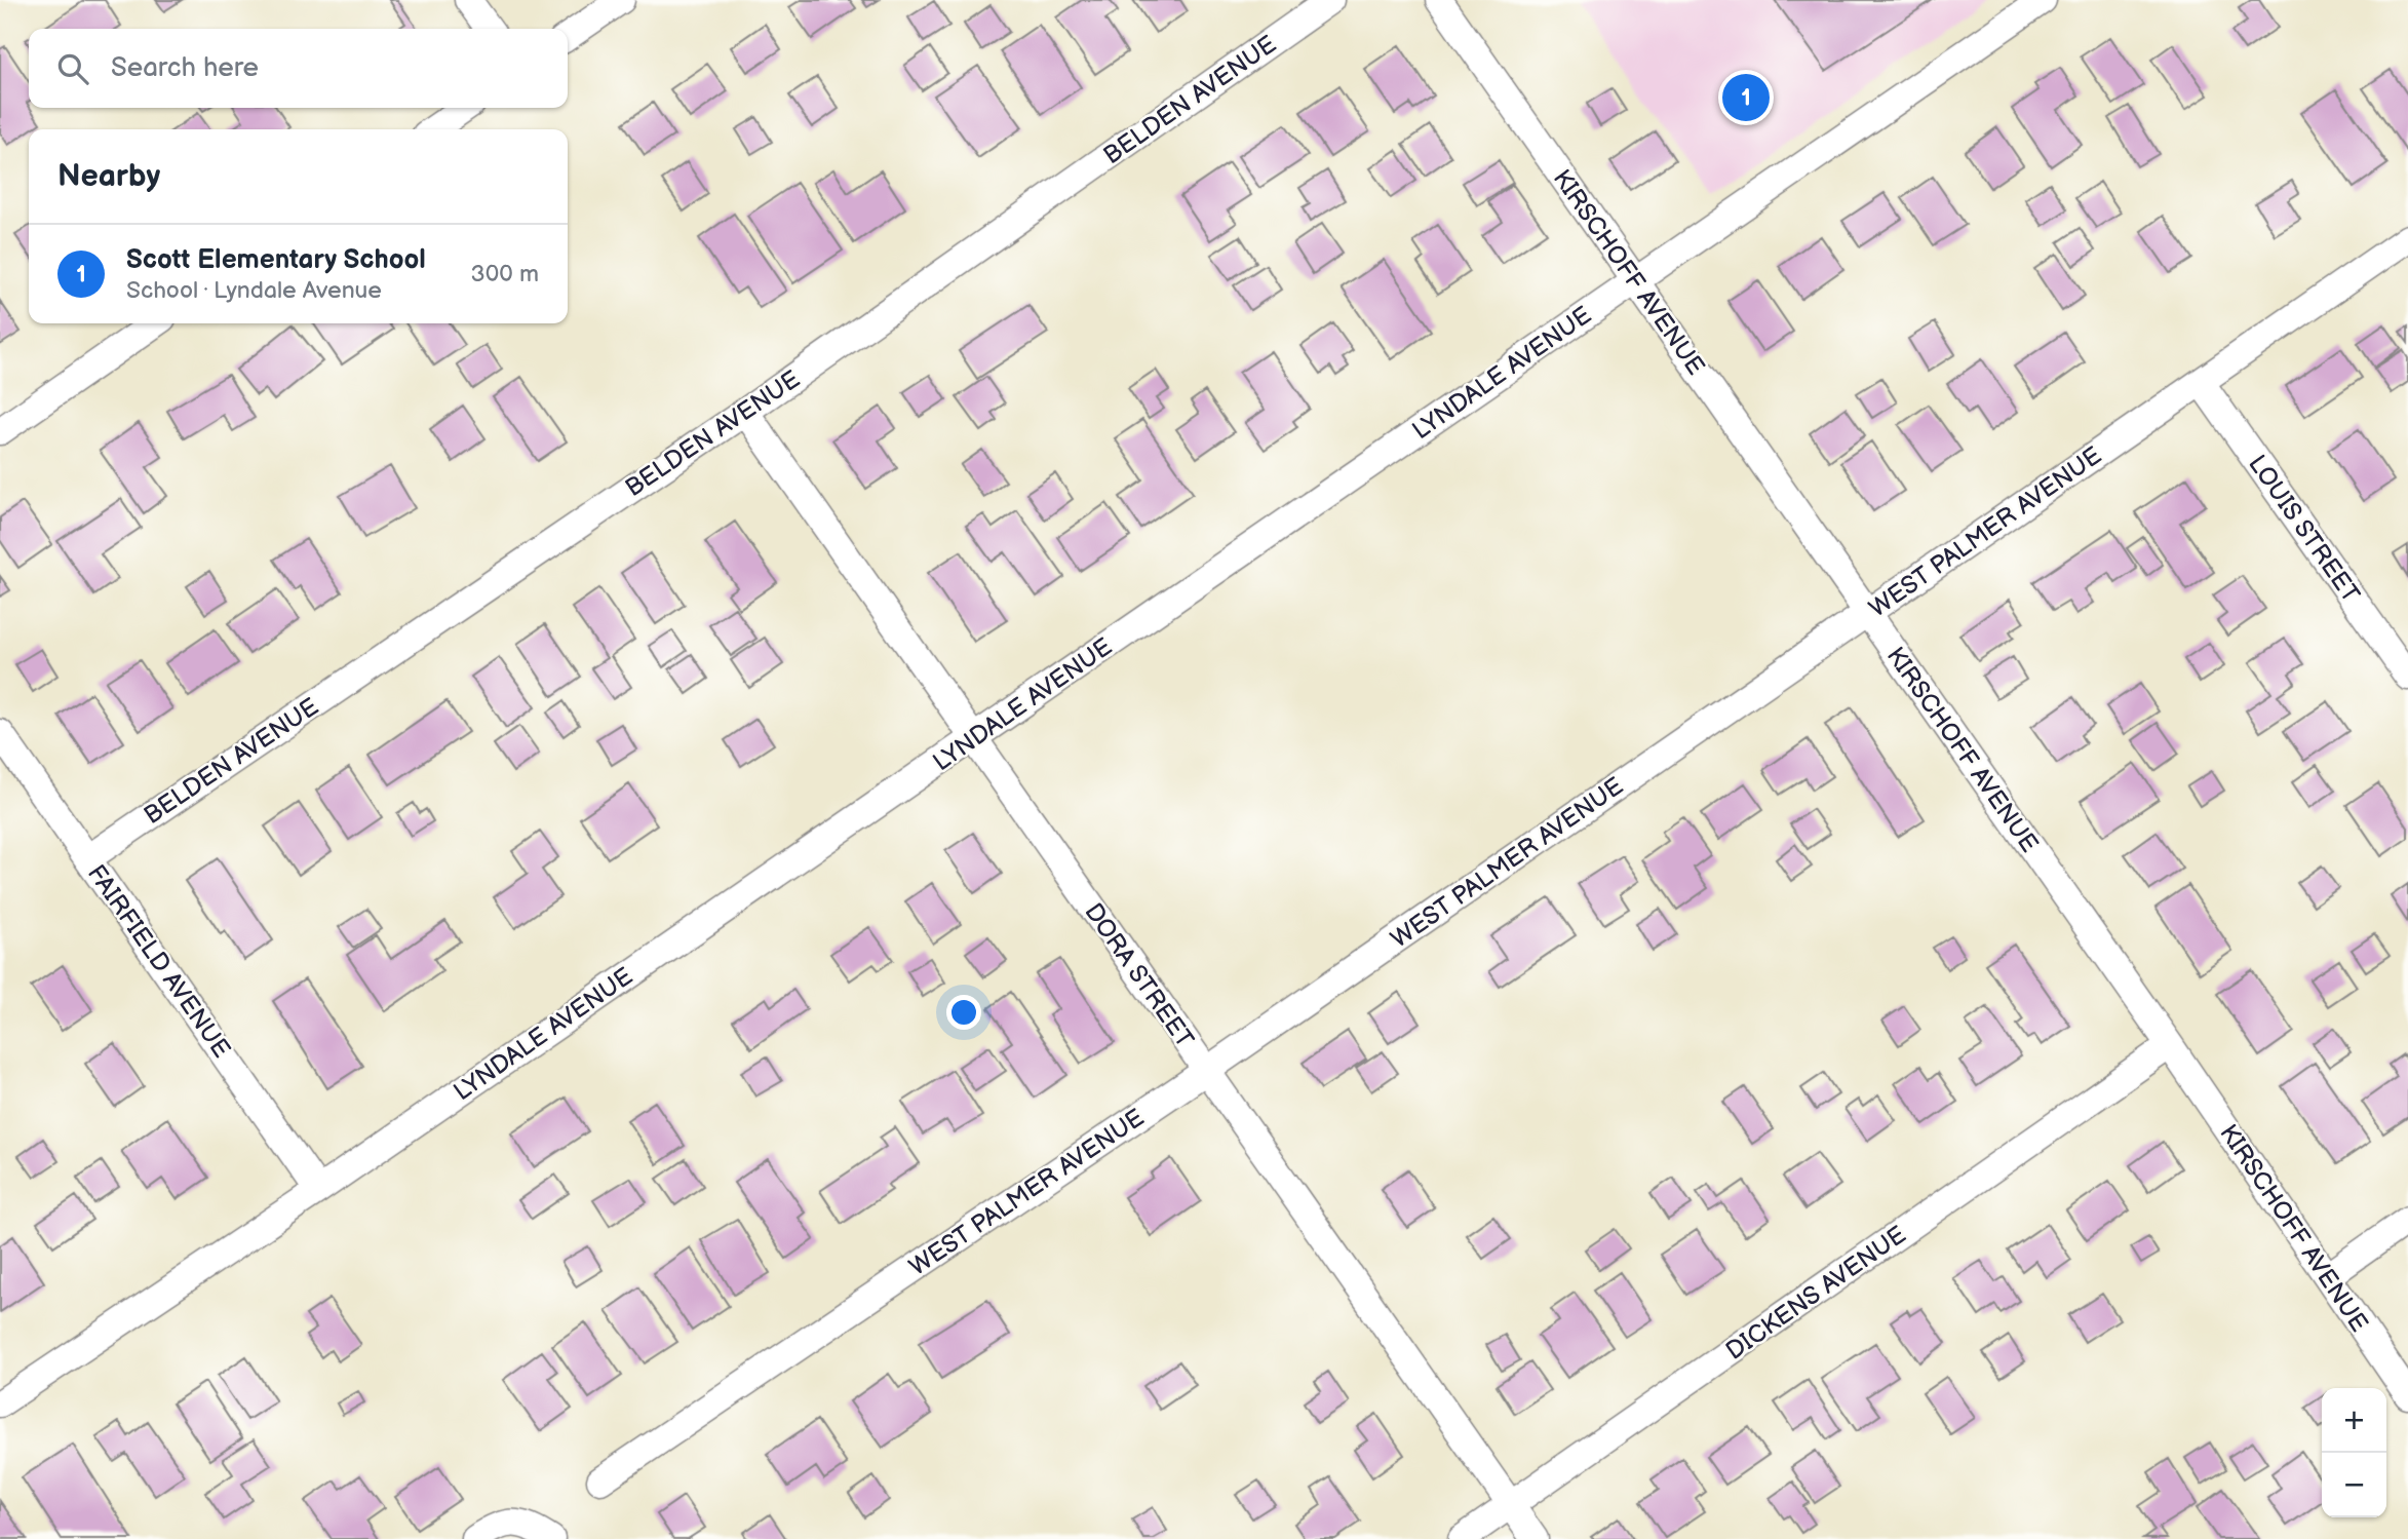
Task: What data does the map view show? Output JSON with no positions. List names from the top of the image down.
{
  "streets": {
    "street": [
      "BELDEN AVENUE",
      "KIRSCHOFF AVENUE",
      "LYNDALE AVENUE",
      "LOUIS STREET",
      "WEST PALMER AVENUE",
      "FAIRFIELD AVENUE",
      "DORA STREET",
      "DICKENS AVENUE"
    ]
  },
  "crossings": [
    ["BELDEN AVENUE", "FAIRFIELD AVENUE"],
    ["BELDEN AVENUE", "DORA STREET"],
    ["KIRSCHOFF AVENUE", "LYNDALE AVENUE"],
    ["KIRSCHOFF AVENUE", "WEST PALMER AVENUE"],
    ["KIRSCHOFF AVENUE", "DICKENS AVENUE"],
    ["LYNDALE AVENUE", "FAIRFIELD AVENUE"],
    ["LYNDALE AVENUE", "DORA STREET"],
    ["LOUIS STREET", "WEST PALMER AVENUE"],
    ["WEST PALMER AVENUE", "DORA STREET"],
    ["DORA STREET", "DICKENS AVENUE"]
  ],
  "page": {
    "search": "Search here",
    "pins": "1",
    "heading": "Nearby",
    "list": [
      {
        "mark": "1",
        "name": "Scott Elementary School",
        "note": "School · Lyndale Avenue",
        "value": "300 m"
      }
    ],
    "map_buttons": ["+", "−"]
  }
}
